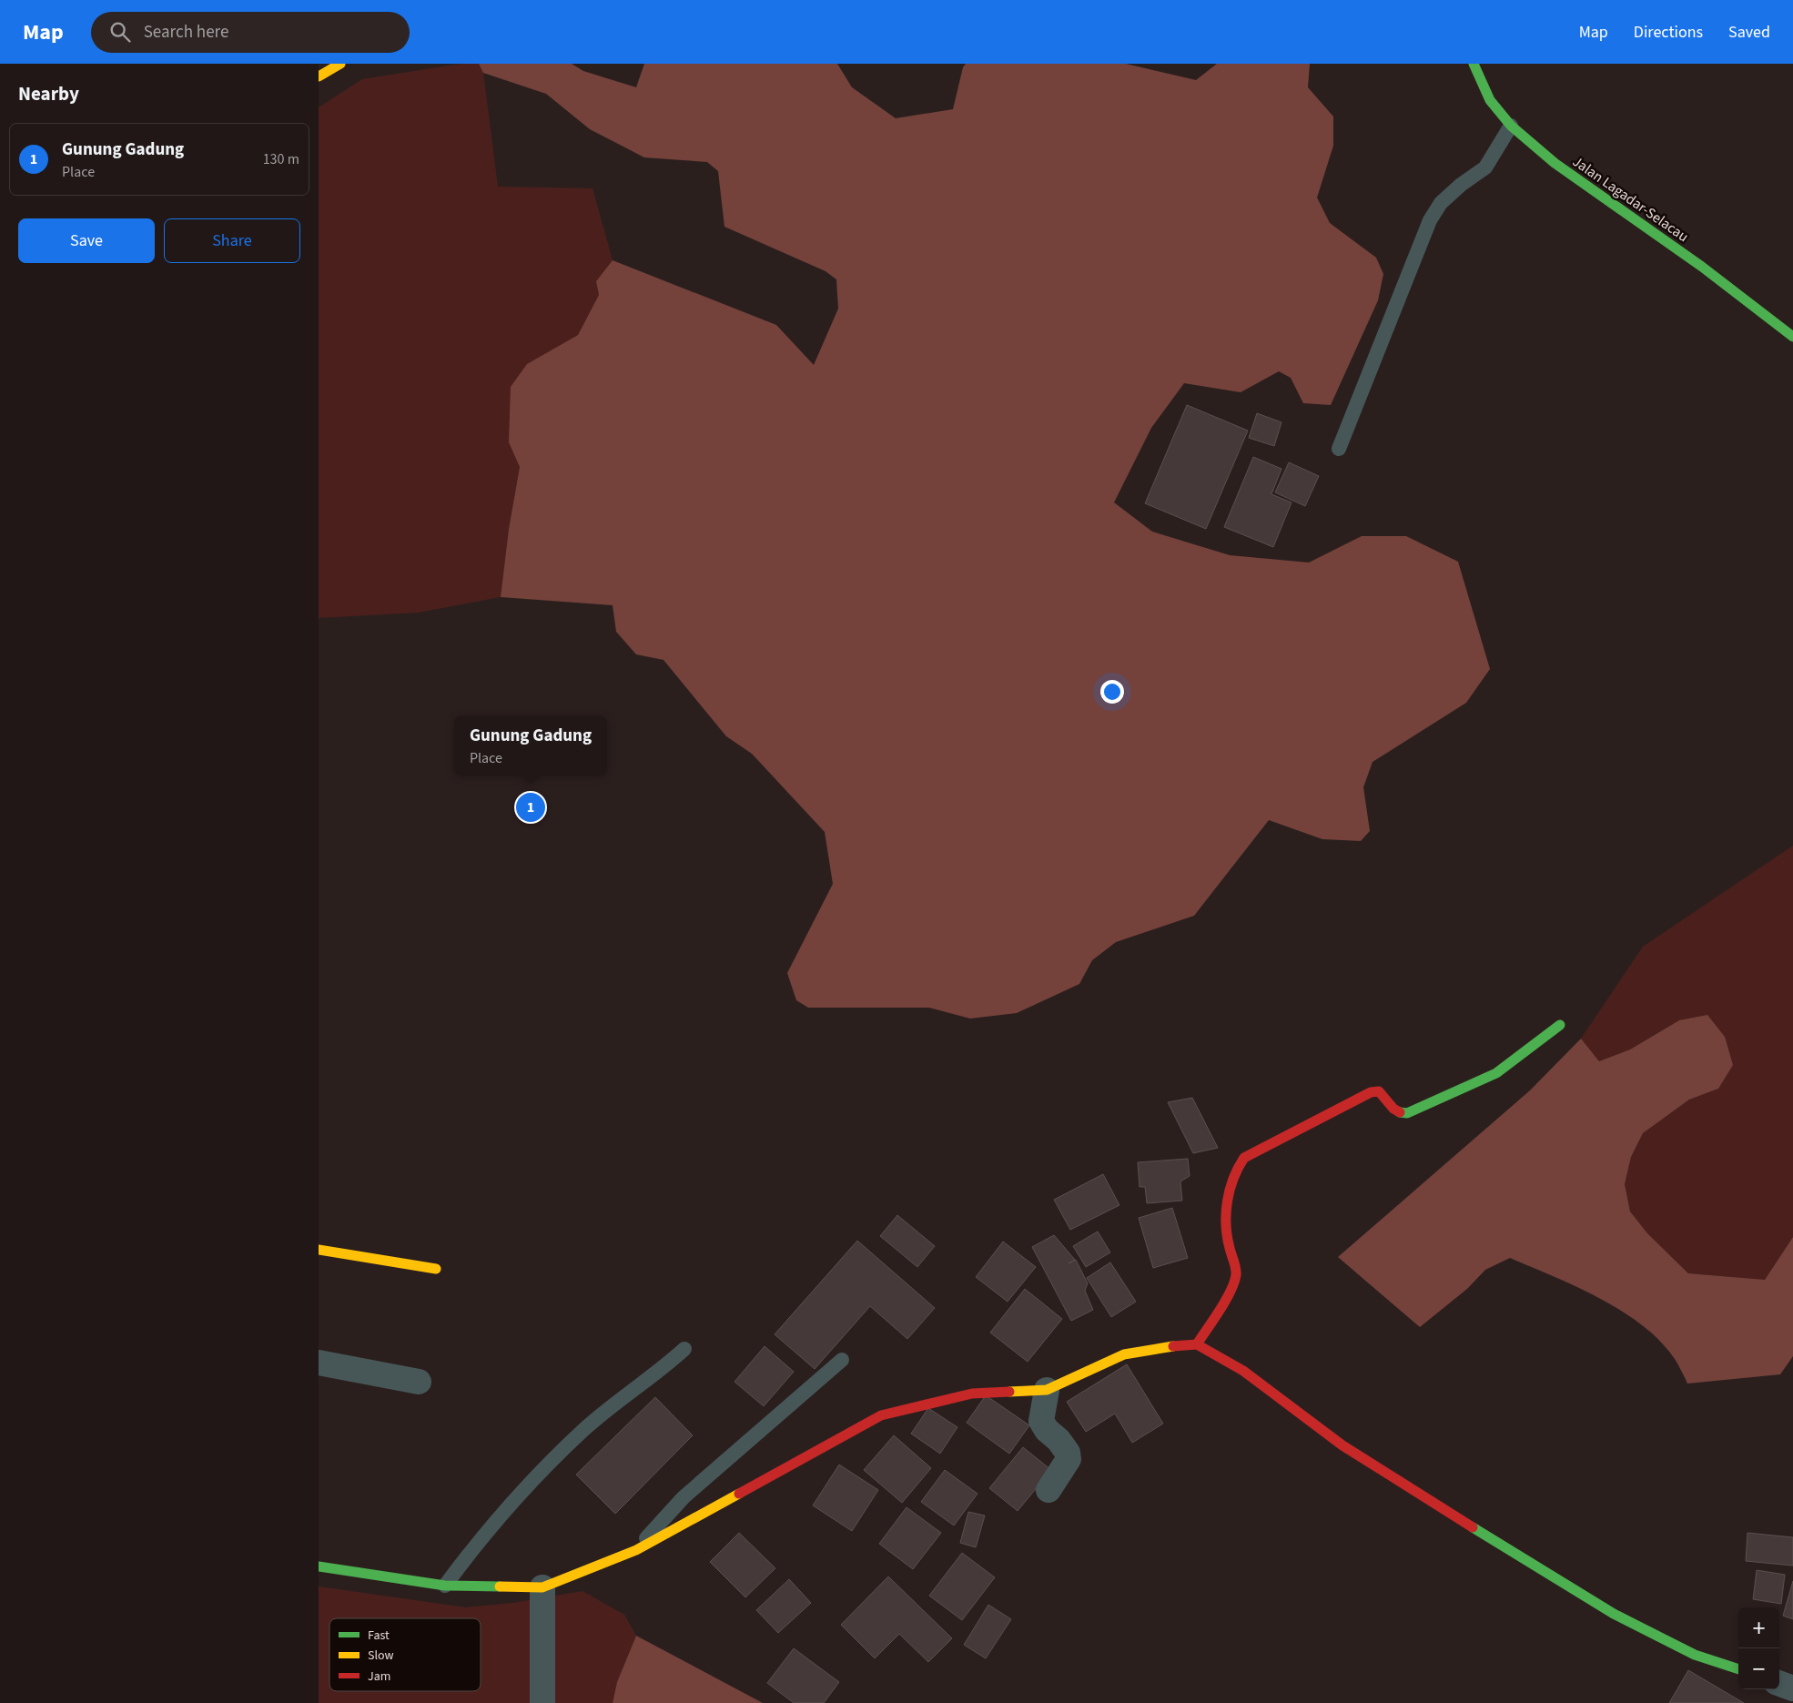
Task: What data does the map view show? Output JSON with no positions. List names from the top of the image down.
{
  "streets": {
    "street": ["Jalan Lagadar-Selacau"]
  },
  "legend": ["Fast", "Slow", "Jam"],
  "page": {
    "header": "Map",
    "search": "Search here",
    "nav": ["Map", "Directions", "Saved"],
    "heading": "Nearby",
    "list": [
      {
        "mark": "1",
        "name": "Gunung Gadung",
        "note": "Place",
        "value": "130 m"
      }
    ],
    "buttons": ["Save", "Share"],
    "popup": ["Gunung Gadung", "Place"],
    "pins": "1",
    "map_buttons": ["+", "−"]
  }
}
